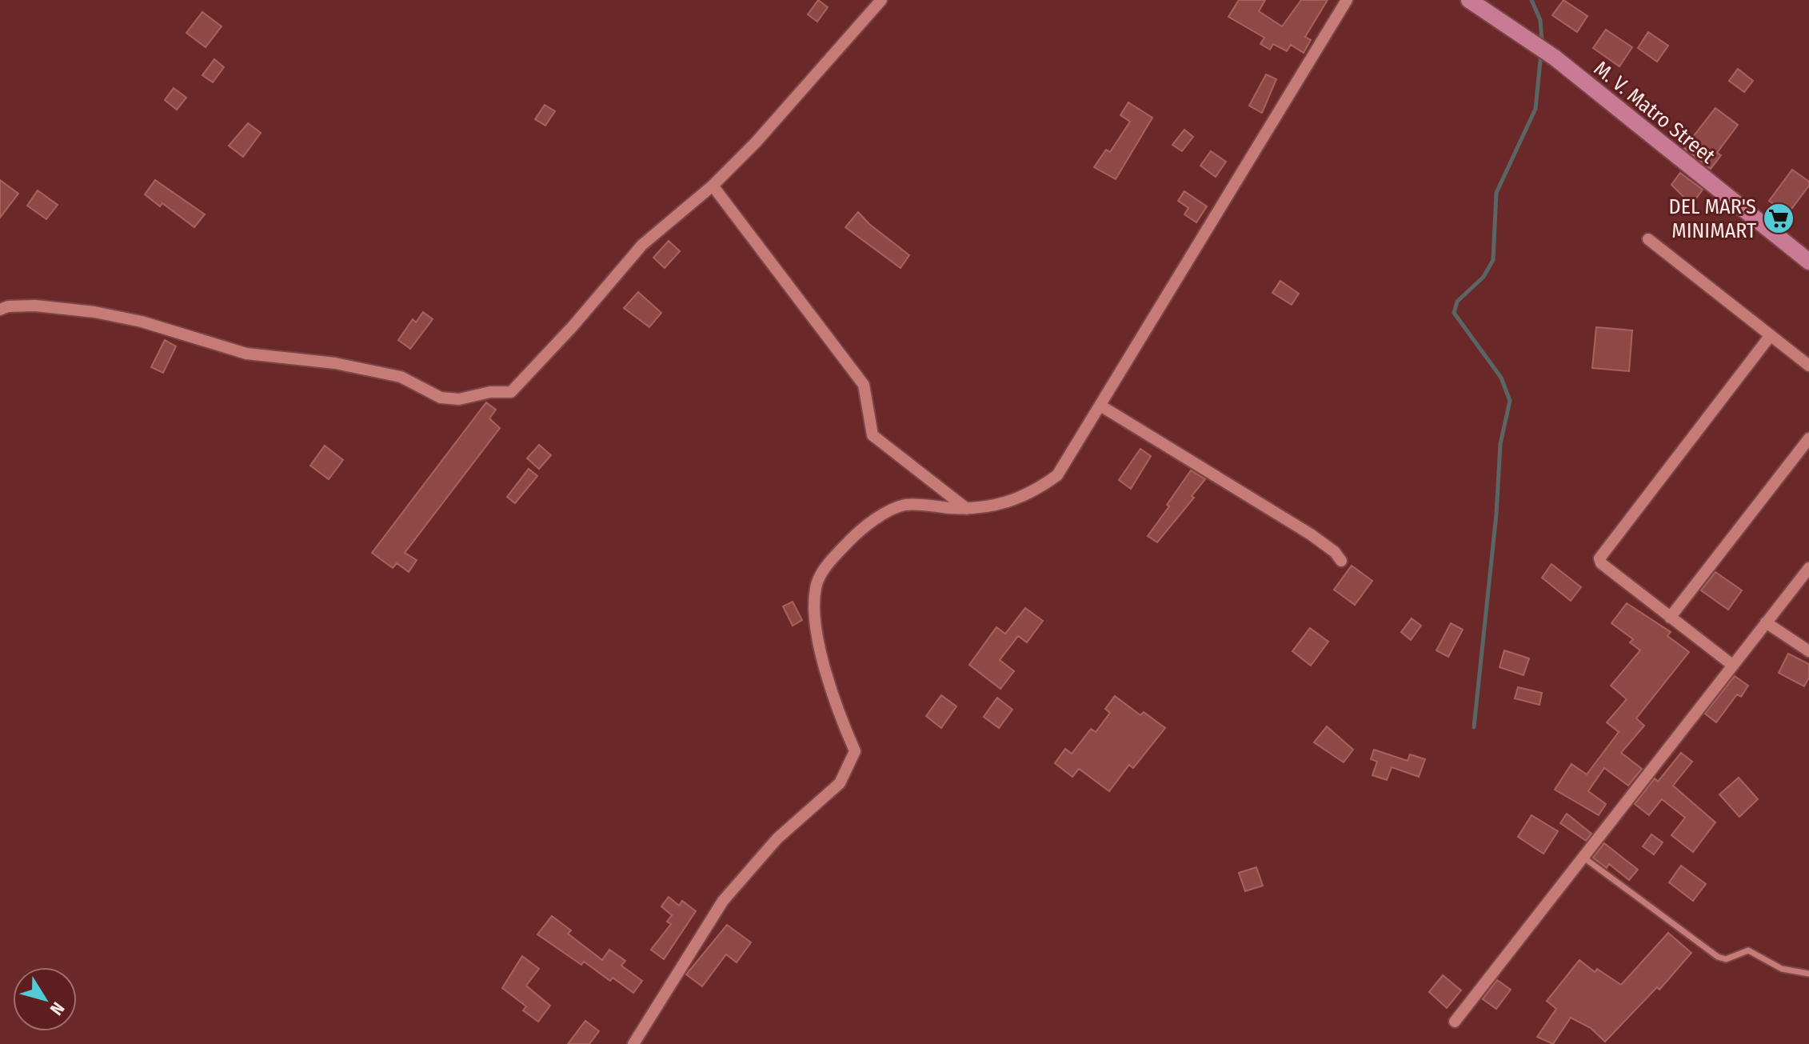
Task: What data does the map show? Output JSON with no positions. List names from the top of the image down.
{
  "streets": {
    "street": ["M. V. Matro Street"]
  },
  "places": {
    "supermarket": ["DEL MAR'S MINIMART"]
  },
  "north": "bottom right"
}
